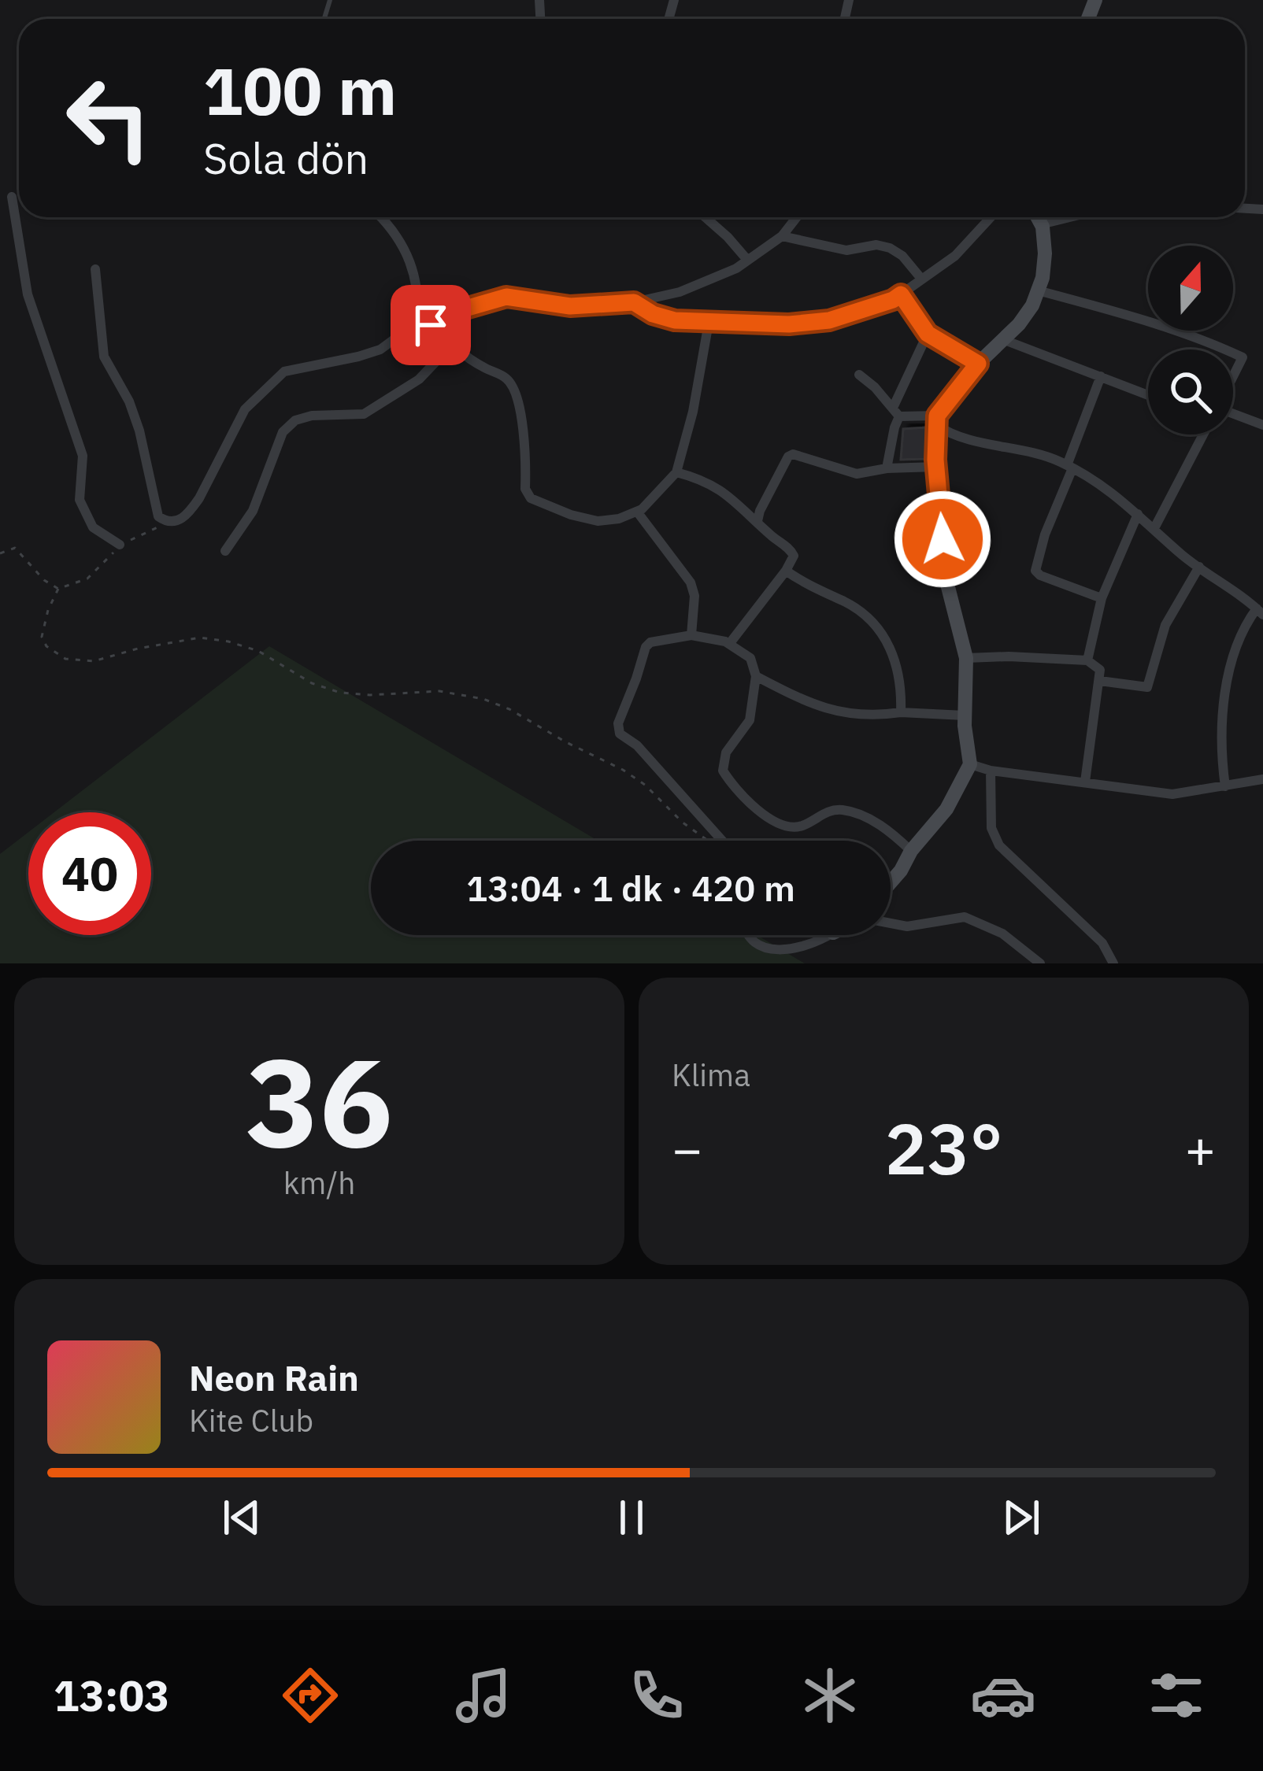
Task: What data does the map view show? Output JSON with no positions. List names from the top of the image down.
{
  "north": "top",
  "page": {
    "turn": ["100 m", "Sola dön"],
    "limit": "40",
    "trip": "13:04 · 1 dk · 420 m",
    "tile": [
      ["36", "km/h"],
      "Klima"
    ],
    "heat": ["−", "23°", "+"],
    "song": ["Neon Rain", "Kite Club"],
    "tabs": "13:03"
  }
}
